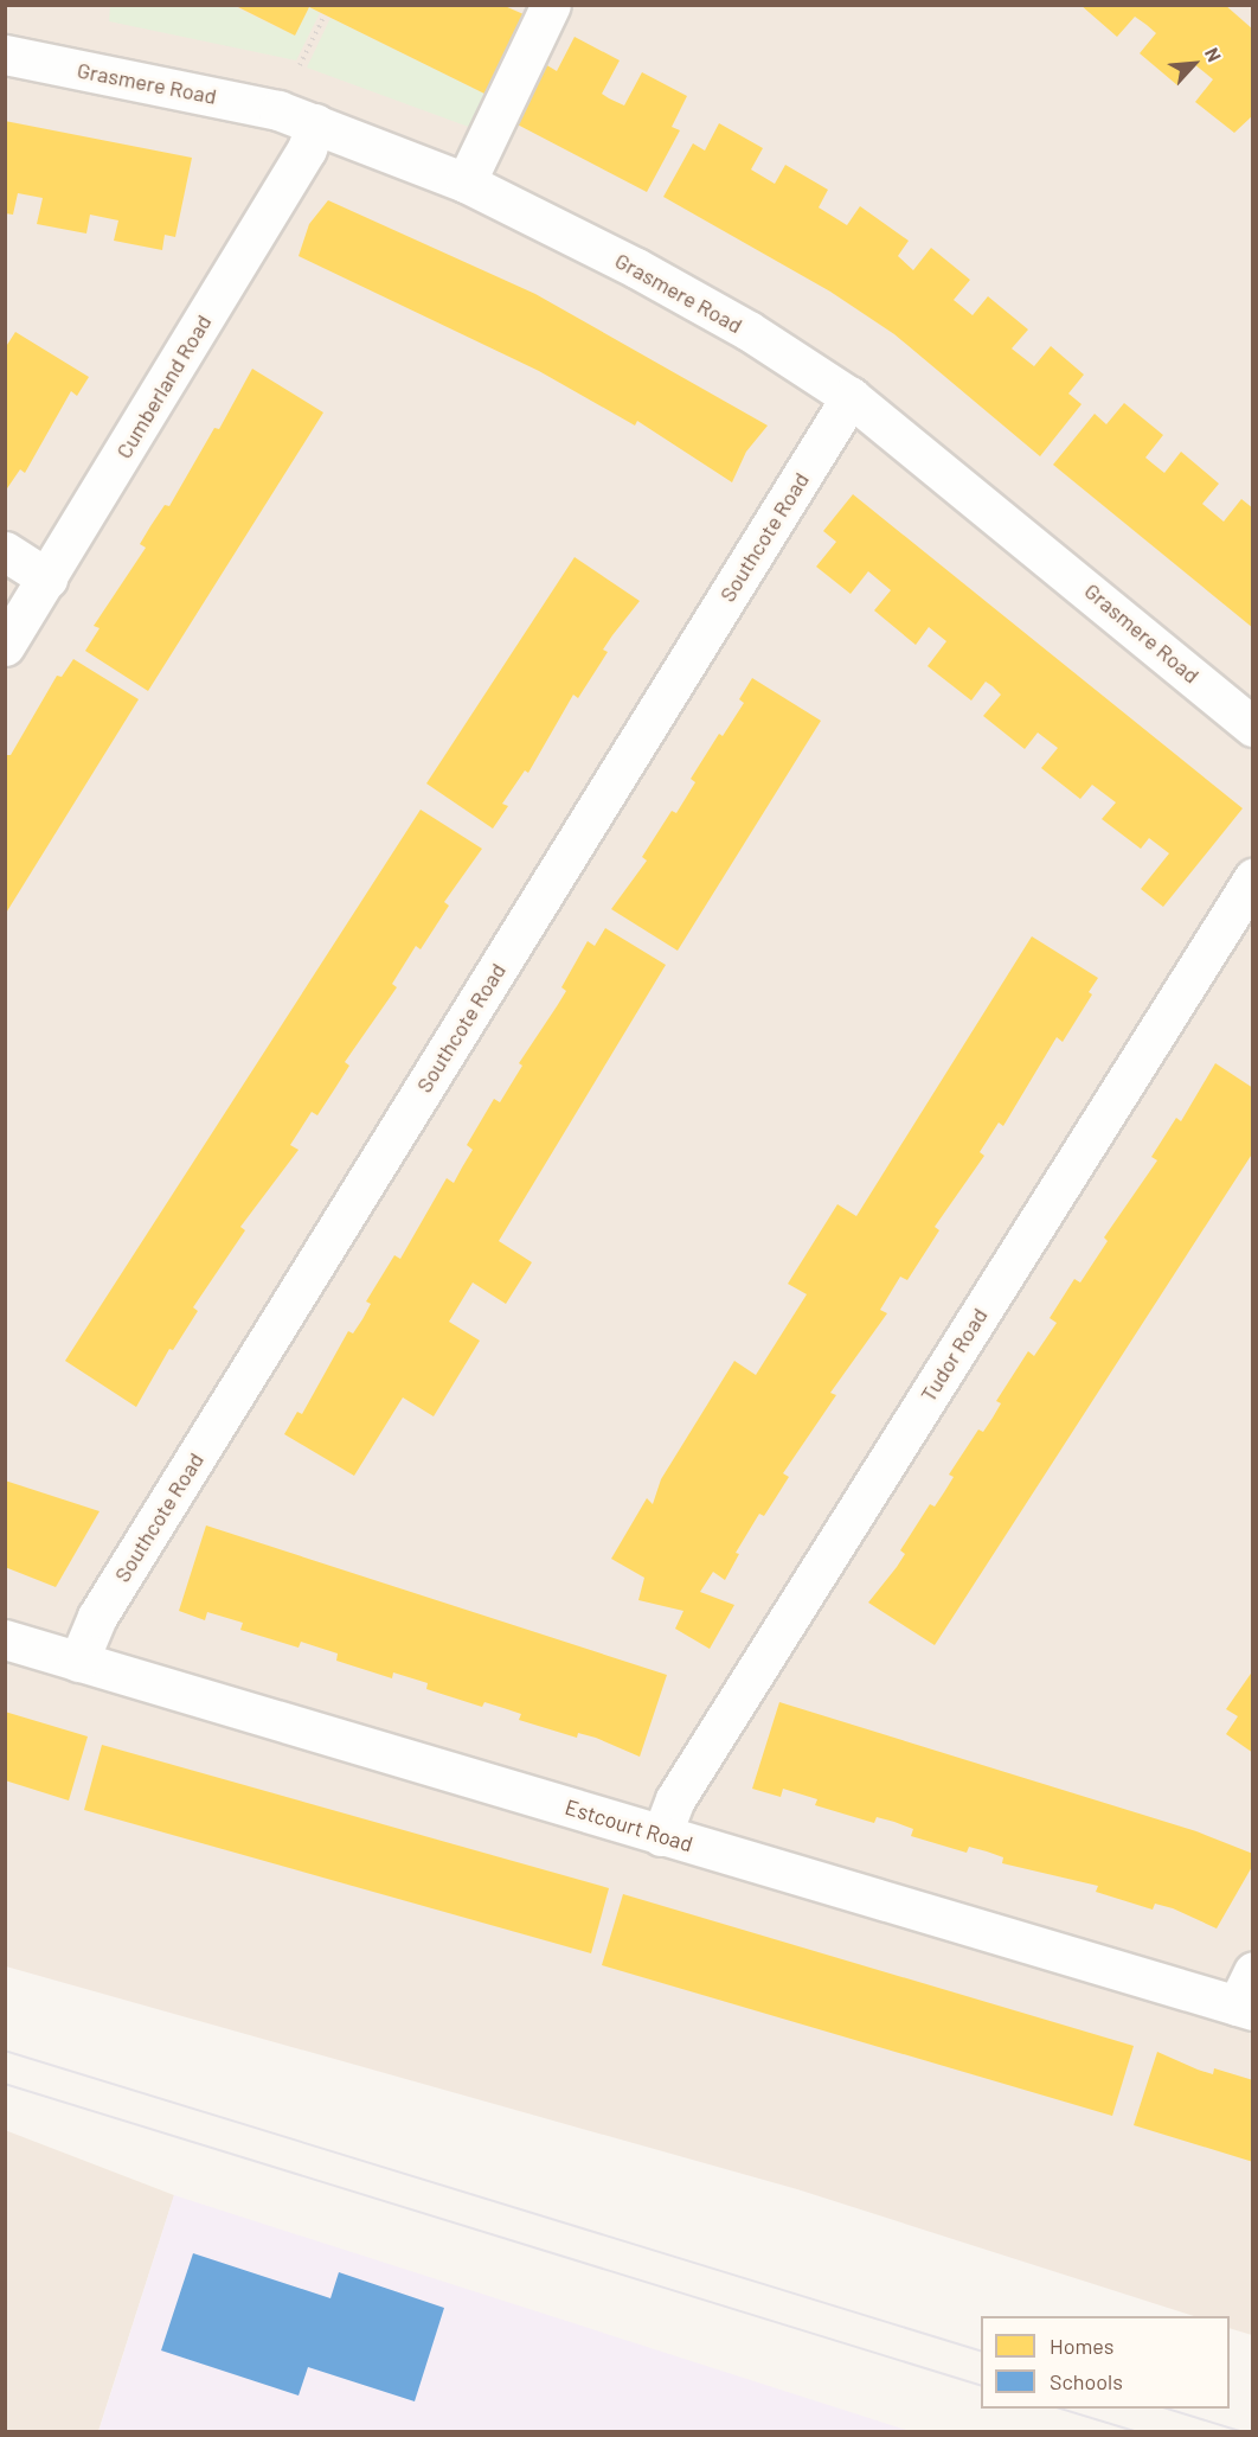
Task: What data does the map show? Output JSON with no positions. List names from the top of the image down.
{
  "streets": {
    "street": [
      "Grasmere Road",
      "Cumberland Road",
      "Southcote Road",
      "Tudor Road",
      "Estcourt Road"
    ]
  },
  "crossings": [
    ["Grasmere Road", "Cumberland Road"],
    ["Grasmere Road", "Southcote Road"],
    ["Southcote Road", "Estcourt Road"],
    ["Tudor Road", "Estcourt Road"]
  ],
  "legend": ["Homes", "Schools"],
  "north": "top right"
}
